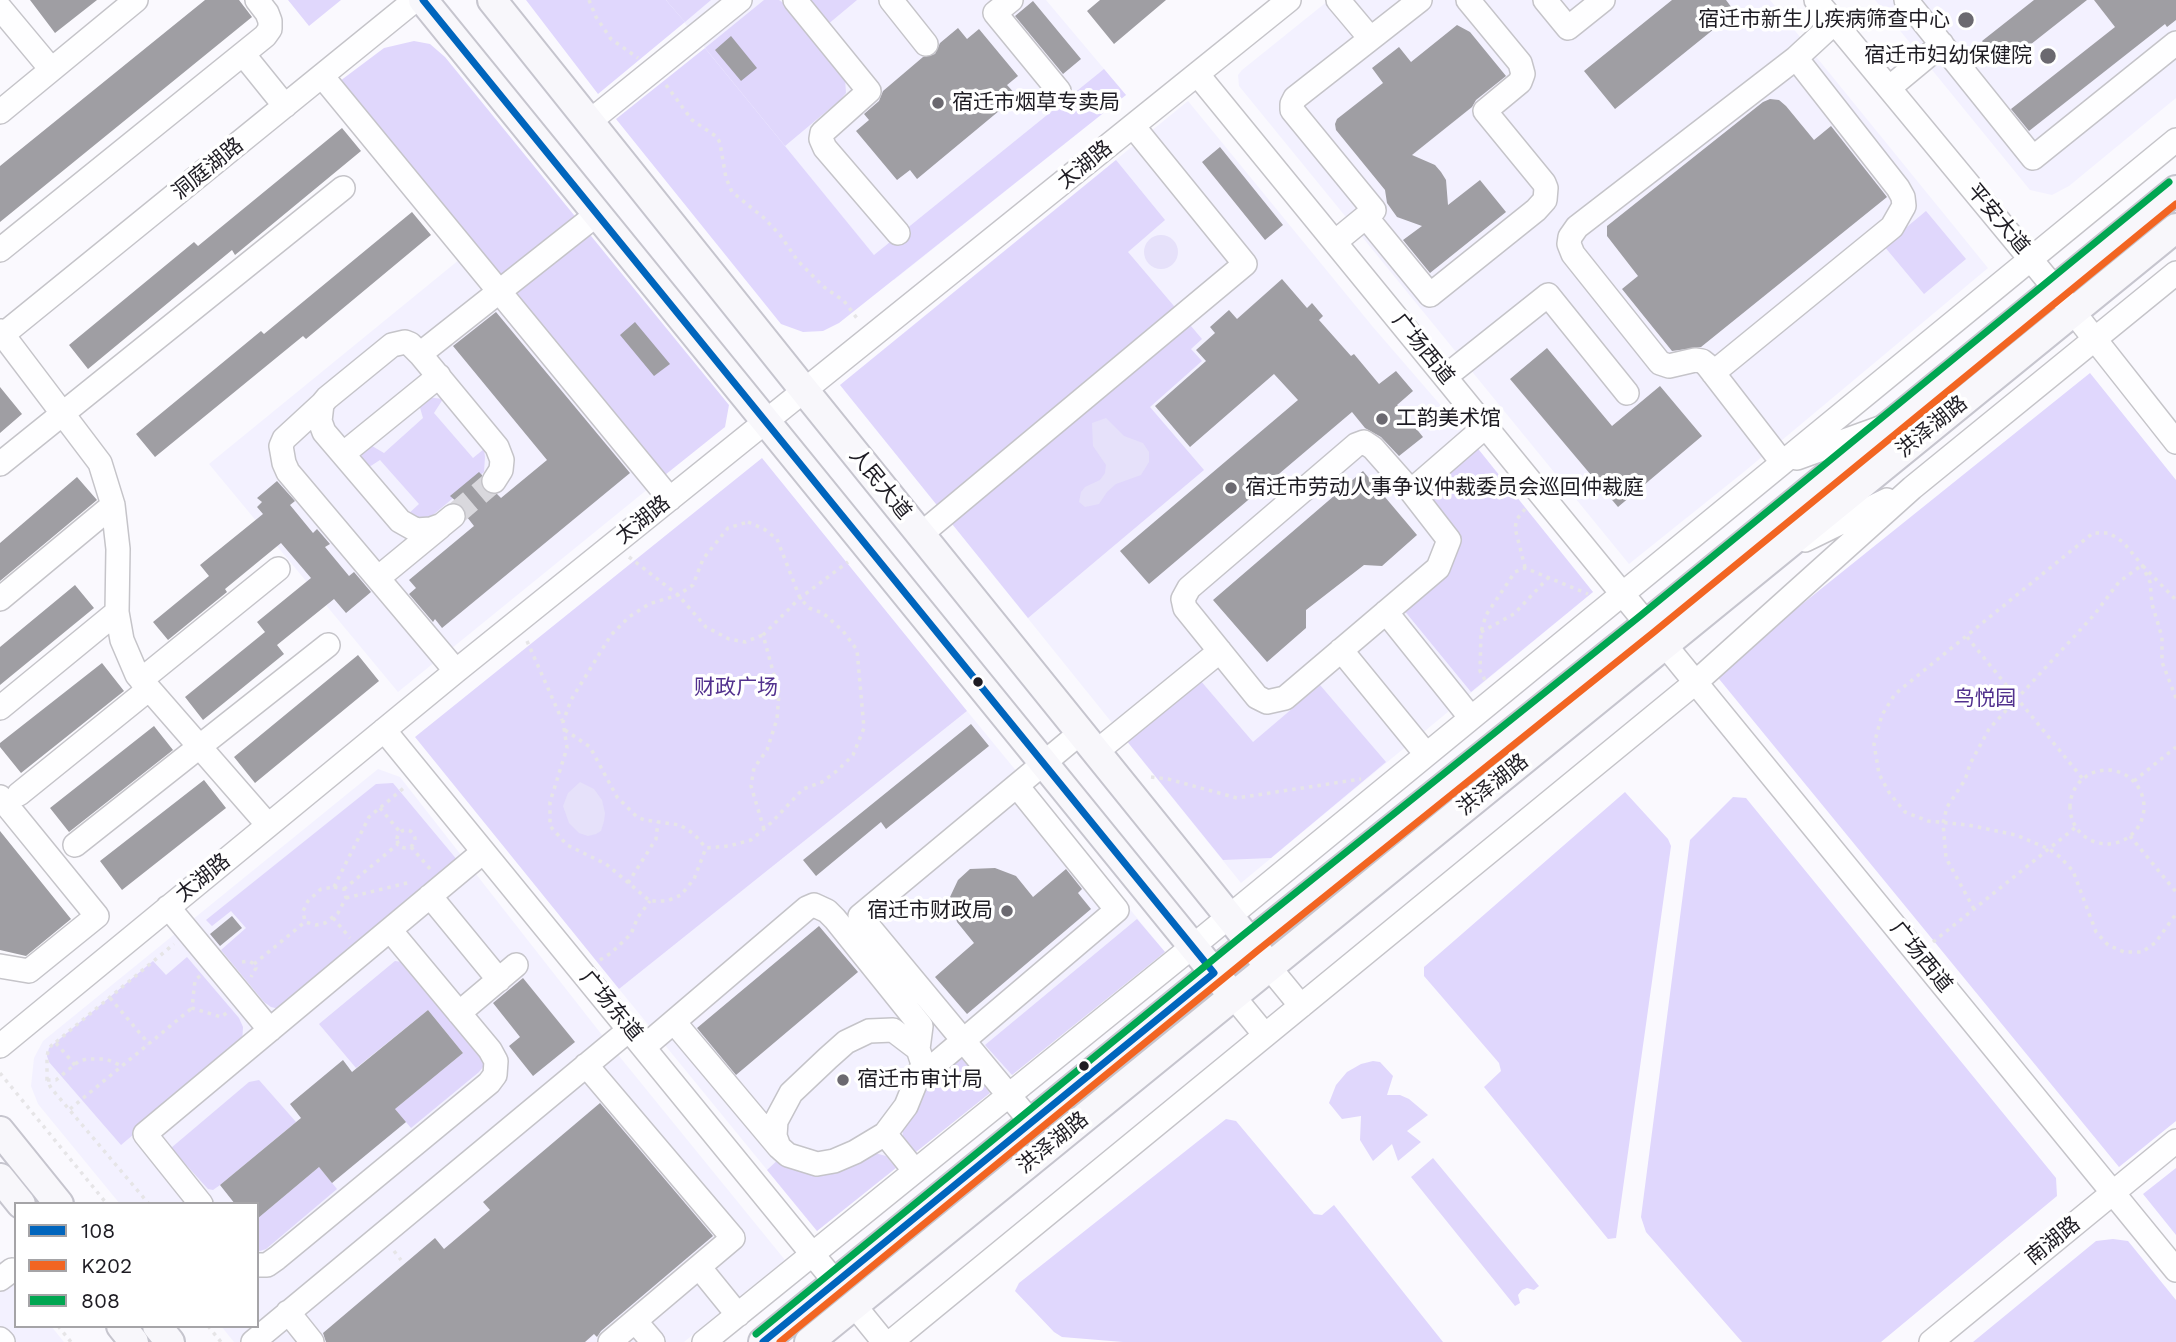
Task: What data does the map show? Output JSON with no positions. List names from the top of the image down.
{
  "streets": {
    "main road": ["洪泽湖路", "人民大道"],
    "street": [
      "太湖路",
      "洞庭湖路",
      "平安大道",
      "广场西道",
      "广场东道",
      "南湖路"
    ]
  },
  "crossings": [
    ["太湖路", "广场西道"],
    ["太湖路", "人民大道"],
    ["太湖路", "广场东道"],
    ["平安大道", "洪泽湖路"],
    ["广场西道", "洪泽湖路"],
    ["广场西道", "南湖路"],
    ["洪泽湖路", "人民大道"],
    ["洪泽湖路", "广场东道"]
  ],
  "parks": ["财政广场", "鸟悦园"],
  "places": [
    "宿迁市新生儿疾病筛查中心",
    "宿迁市妇幼保健院",
    "宿迁市烟草专卖局",
    "工韵美术馆",
    "宿迁市劳动人事争议仲裁委员会巡回仲裁庭",
    "宿迁市财政局",
    "宿迁市审计局"
  ],
  "lines": ["transit line 108", "transit line 808", "transit line K202"],
  "legend": ["108", "K202", "808"]
}
